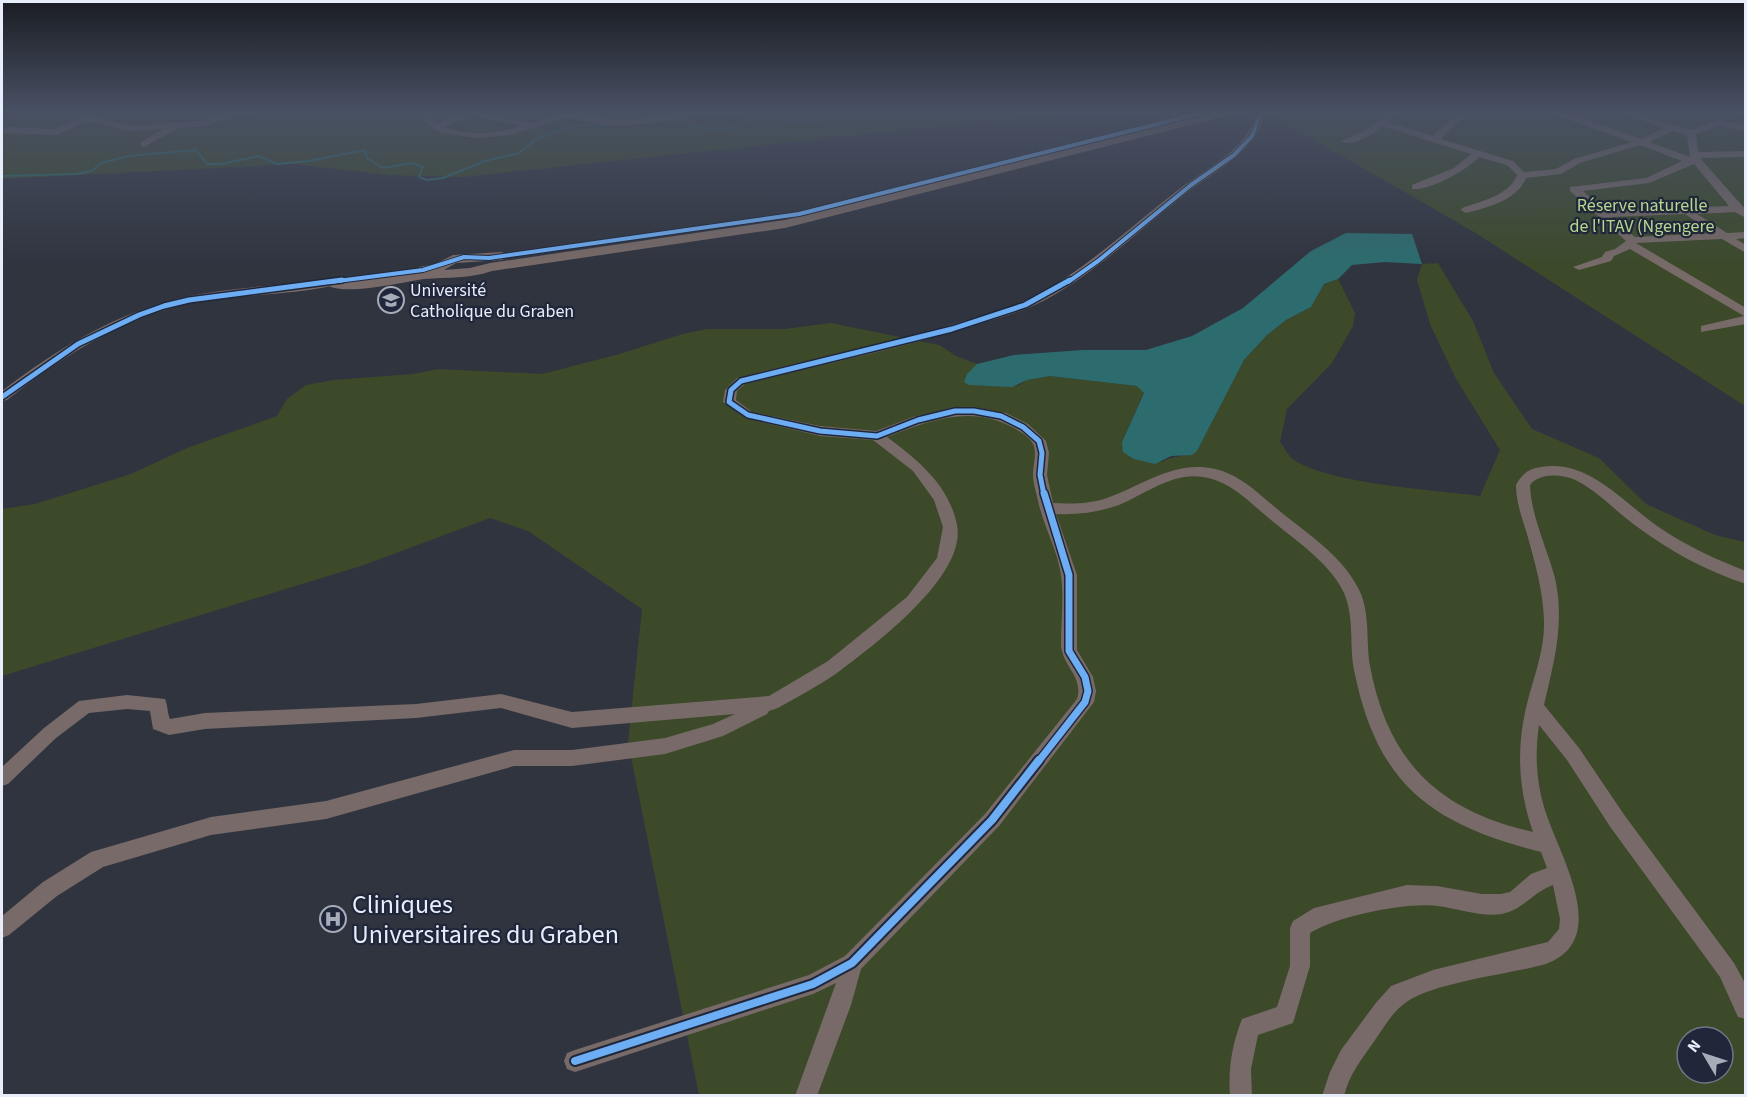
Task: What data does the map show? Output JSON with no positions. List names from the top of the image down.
{
  "parks": ["Réserve naturelle de l'ITAV (Ngengere"],
  "places": {
    "school or university": ["Université Catholique du Graben"],
    "hospital": ["Cliniques Universitaires du Graben"]
  },
  "north": "top left"
}
